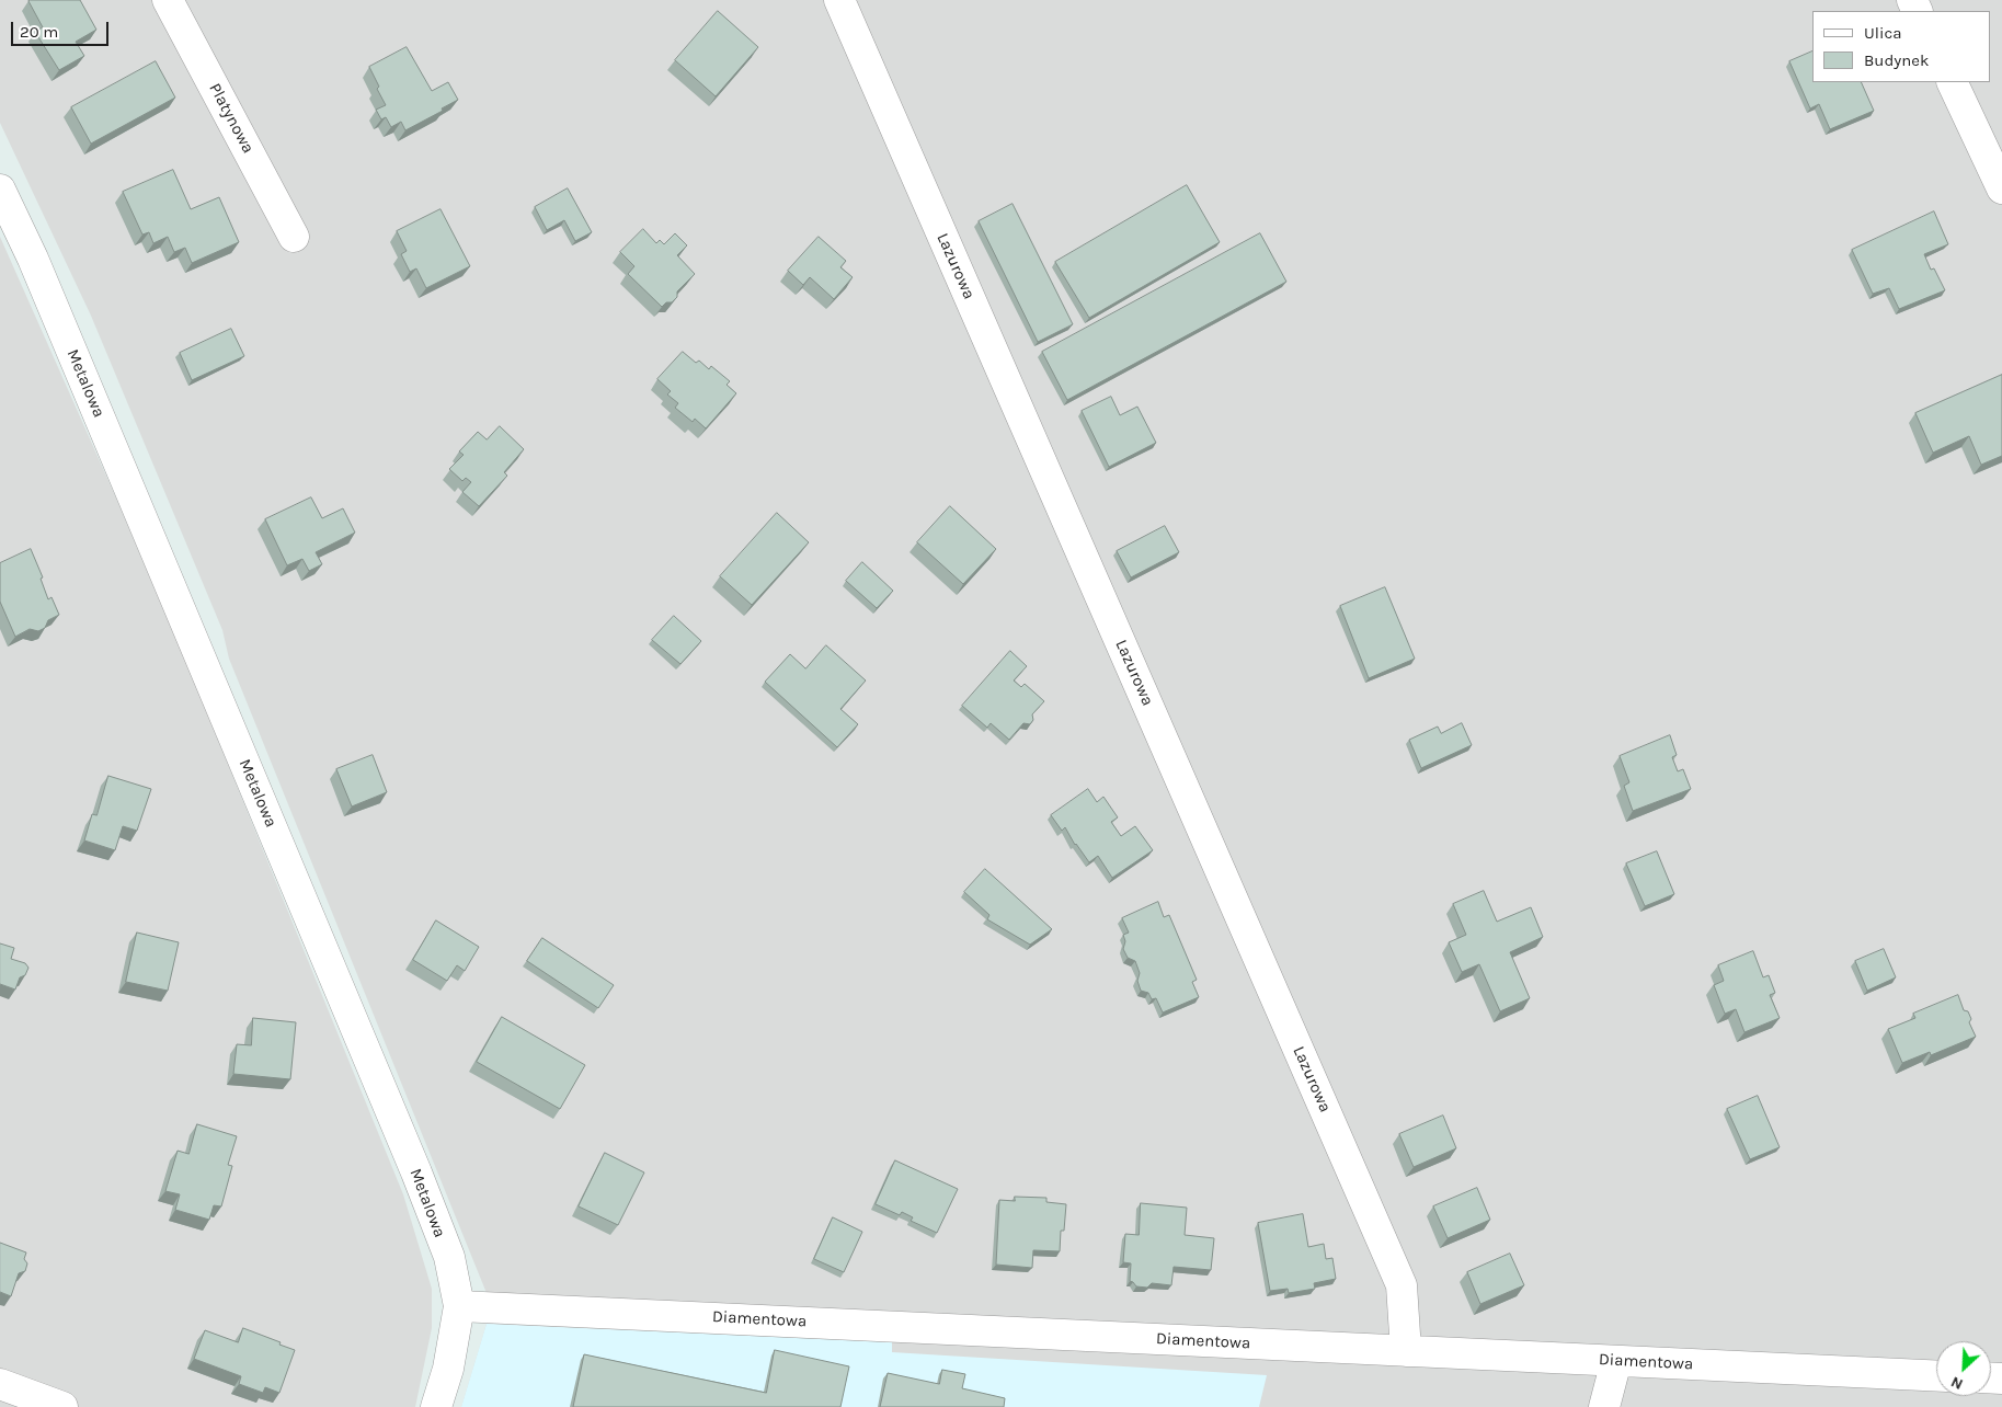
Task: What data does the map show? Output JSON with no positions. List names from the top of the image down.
{
  "streets": {
    "street": [
      "Platynowa",
      "Lazurowa",
      "Metalowa",
      "Diamentowa"
    ]
  },
  "crossings": [
    ["Lazurowa", "Diamentowa"],
    ["Metalowa", "Diamentowa"]
  ],
  "legend": ["Ulica", "Budynek"],
  "scale_bar": "20 m",
  "north": "bottom left"
}
